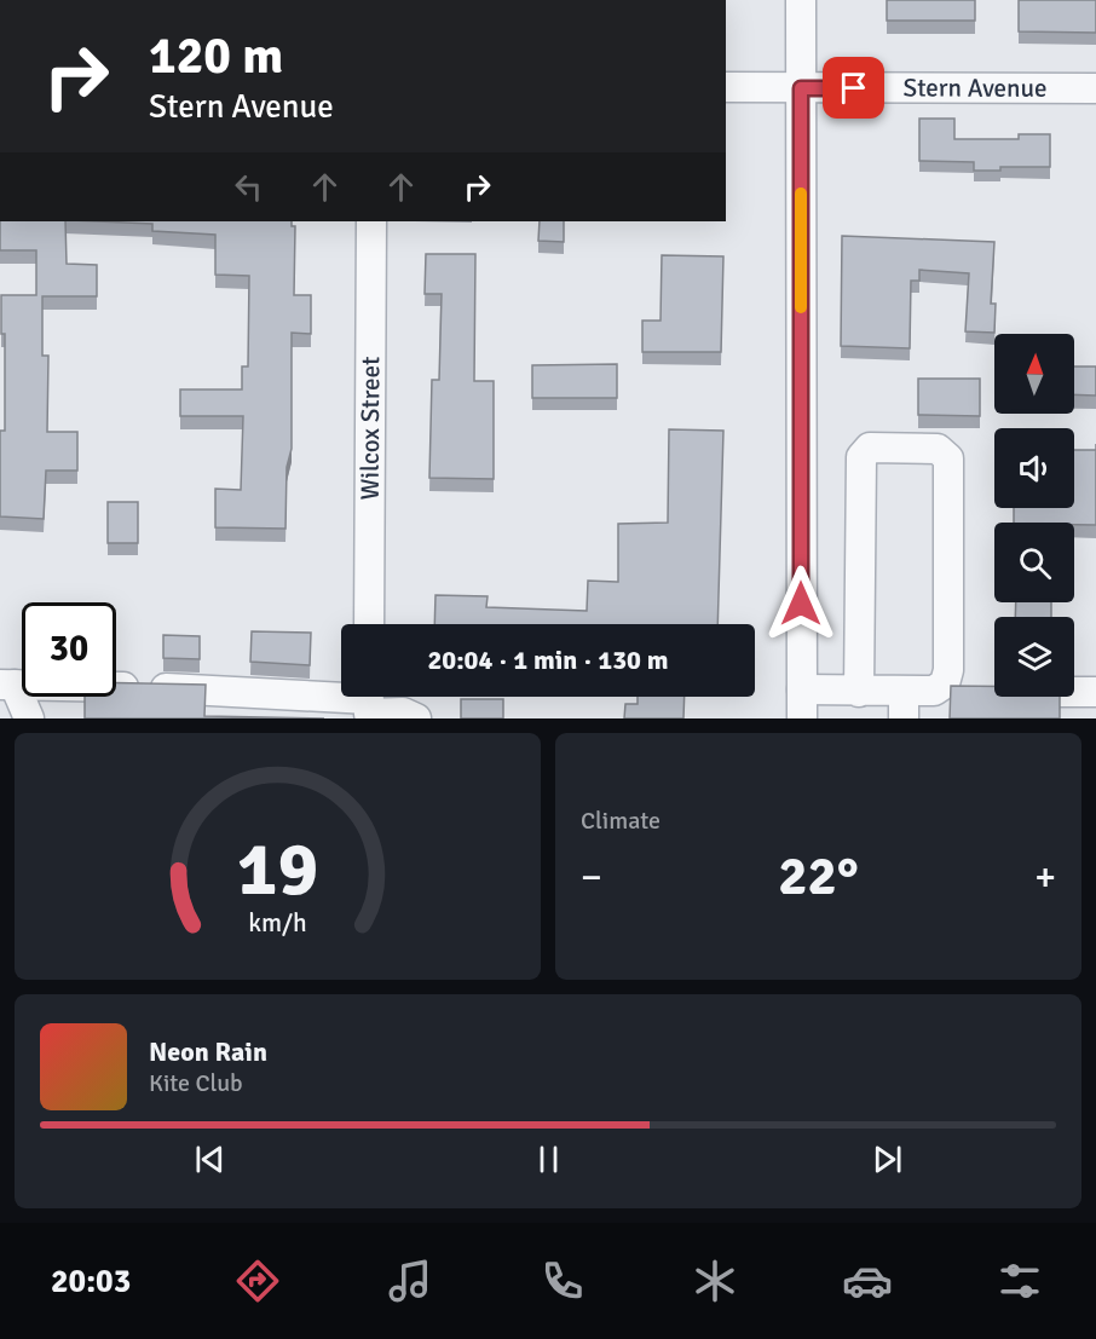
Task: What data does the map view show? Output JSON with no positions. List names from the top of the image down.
{
  "streets": {
    "street": ["Stern Avenue", "Wilcox Street"]
  },
  "north": "top",
  "page": {
    "turn": ["120 m", "Stern Avenue"],
    "limit": "30",
    "trip": "20:04 · 1 min · 130 m",
    "tile": "Climate",
    "heat": ["−", "22°", "+"],
    "song": ["Neon Rain", "Kite Club"],
    "tabs": "20:03",
    "gauge": ["19", "km/h"]
  }
}
